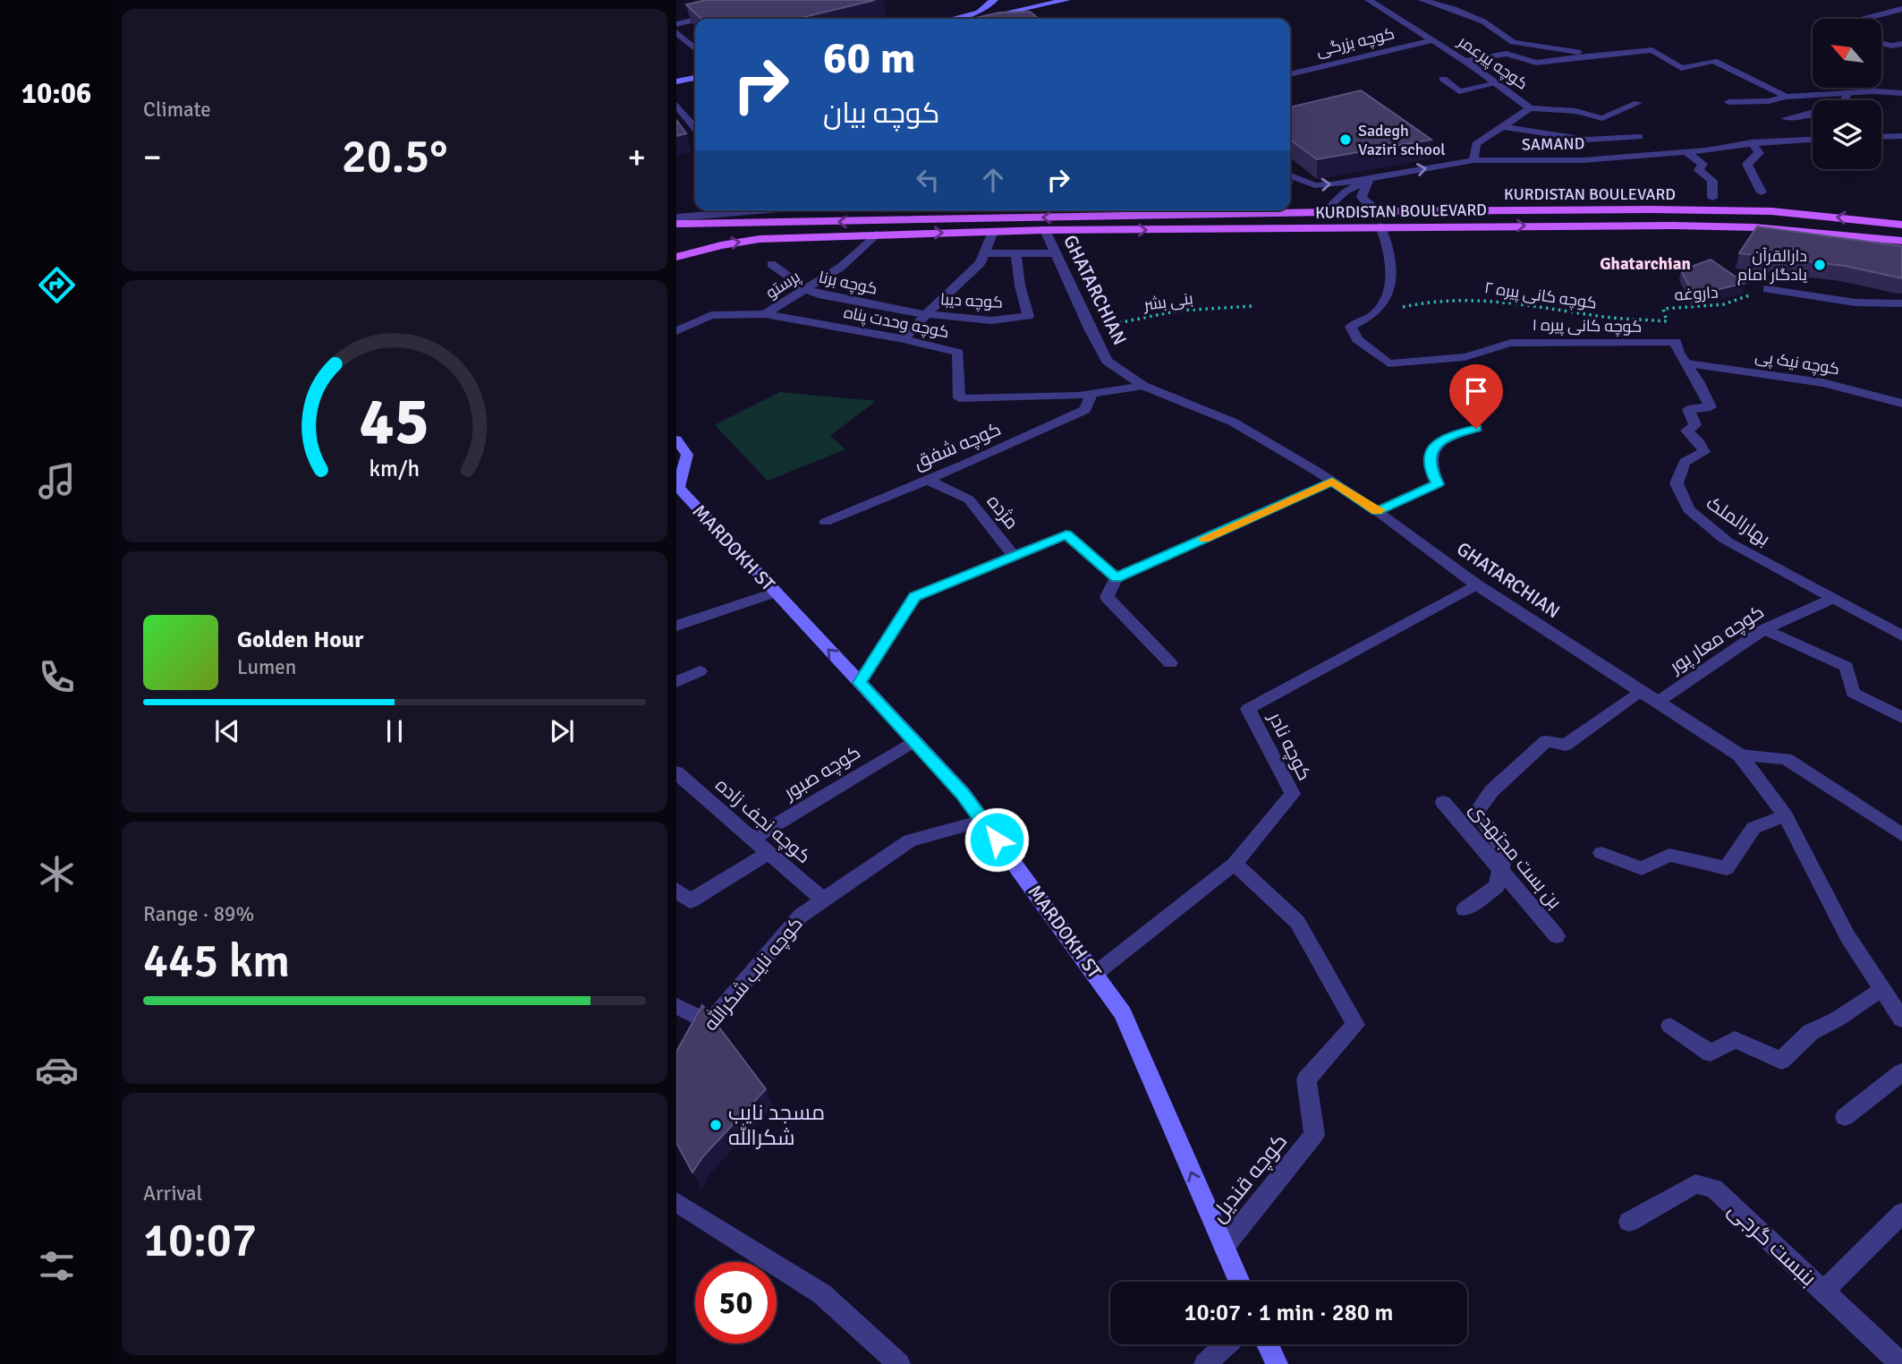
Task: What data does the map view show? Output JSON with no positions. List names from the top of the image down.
{
  "streets": {
    "main road": ["KURDISTAN BOULEVARD", "MARDOKH ST"],
    "street": [
      "کوچه بزرگی",
      "کوچه پیرعمر",
      "SAMAND",
      "کوچه برنا",
      "پرستو",
      "GHATARCHIAN",
      "کوچه دیبا",
      "کوچه وحدت پناه",
      "کوچه کانی پیره ۱",
      "کوچه نیک پی",
      "کوچه شفق",
      "مژده",
      "بهارالملک",
      "کوچه معار پور",
      "کوچه نادر",
      "کوچه صبور",
      "کوچه نجف زاده",
      "بن بست مجتهدی",
      "کوچه نایب شکرالله",
      "کوچه قندیل",
      "بنبست گرجی"
    ],
    "path": ["داروغه", "کوچه کانی پیره ۲", "بنی بشر"]
  },
  "crossings": [
    ["کوچه بزرگی", "کوچه پیرعمر"],
    ["کوچه پیرعمر", "SAMAND"],
    ["KURDISTAN BOULEVARD", "پرستو"],
    ["KURDISTAN BOULEVARD", "GHATARCHIAN"],
    ["کوچه برنا", "پرستو"],
    ["کوچه برنا", "کوچه دیبا"],
    ["پرستو", "کوچه وحدت پناه"],
    ["GHATARCHIAN", "بنی بشر"],
    ["GHATARCHIAN", "کوچه وحدت پناه"],
    ["GHATARCHIAN", "کوچه معار پور"],
    ["GHATARCHIAN", "کوچه نادر"],
    ["داروغه", "کوچه کانی پیره ۲"],
    ["کوچه کانی پیره ۲", "کوچه کانی پیره ۱"],
    ["کوچه وحدت پناه", "کوچه شفق"],
    ["کوچه کانی پیره ۱", "بهارالملک"],
    ["کوچه نیک پی", "بهارالملک"],
    ["کوچه شفق", "مژده"],
    ["بهارالملک", "کوچه معار پور"],
    ["MARDOKH ST", "کوچه نادر"],
    ["MARDOKH ST", "کوچه صبور"],
    ["MARDOKH ST", "کوچه نایب شکرالله"],
    ["MARDOKH ST", "کوچه قندیل"],
    ["کوچه نادر", "کوچه قندیل"],
    ["کوچه صبور", "کوچه نجف زاده"],
    ["کوچه نجف زاده", "کوچه نایب شکرالله"]
  ],
  "one_way": ["MARDOKH ST"],
  "districts": ["Ghatarchian"],
  "places": ["Sadegh Vaziri school", "دارالقرآن یادگار امام", "مسجد نایب شکرالله"],
  "north": "top left",
  "page": {
    "tabs": "10:06",
    "tile": [
      "Climate",
      ["Range · 89%", "445 km"],
      ["Arrival", "10:07"]
    ],
    "turn": ["60 m", "کوچه بیان"],
    "heat": ["−", "20.5°", "+"],
    "song": ["Golden Hour", "Lumen"],
    "limit": "50",
    "trip": "10:07 · 1 min · 280 m",
    "gauge": ["45", "km/h"]
  }
}
